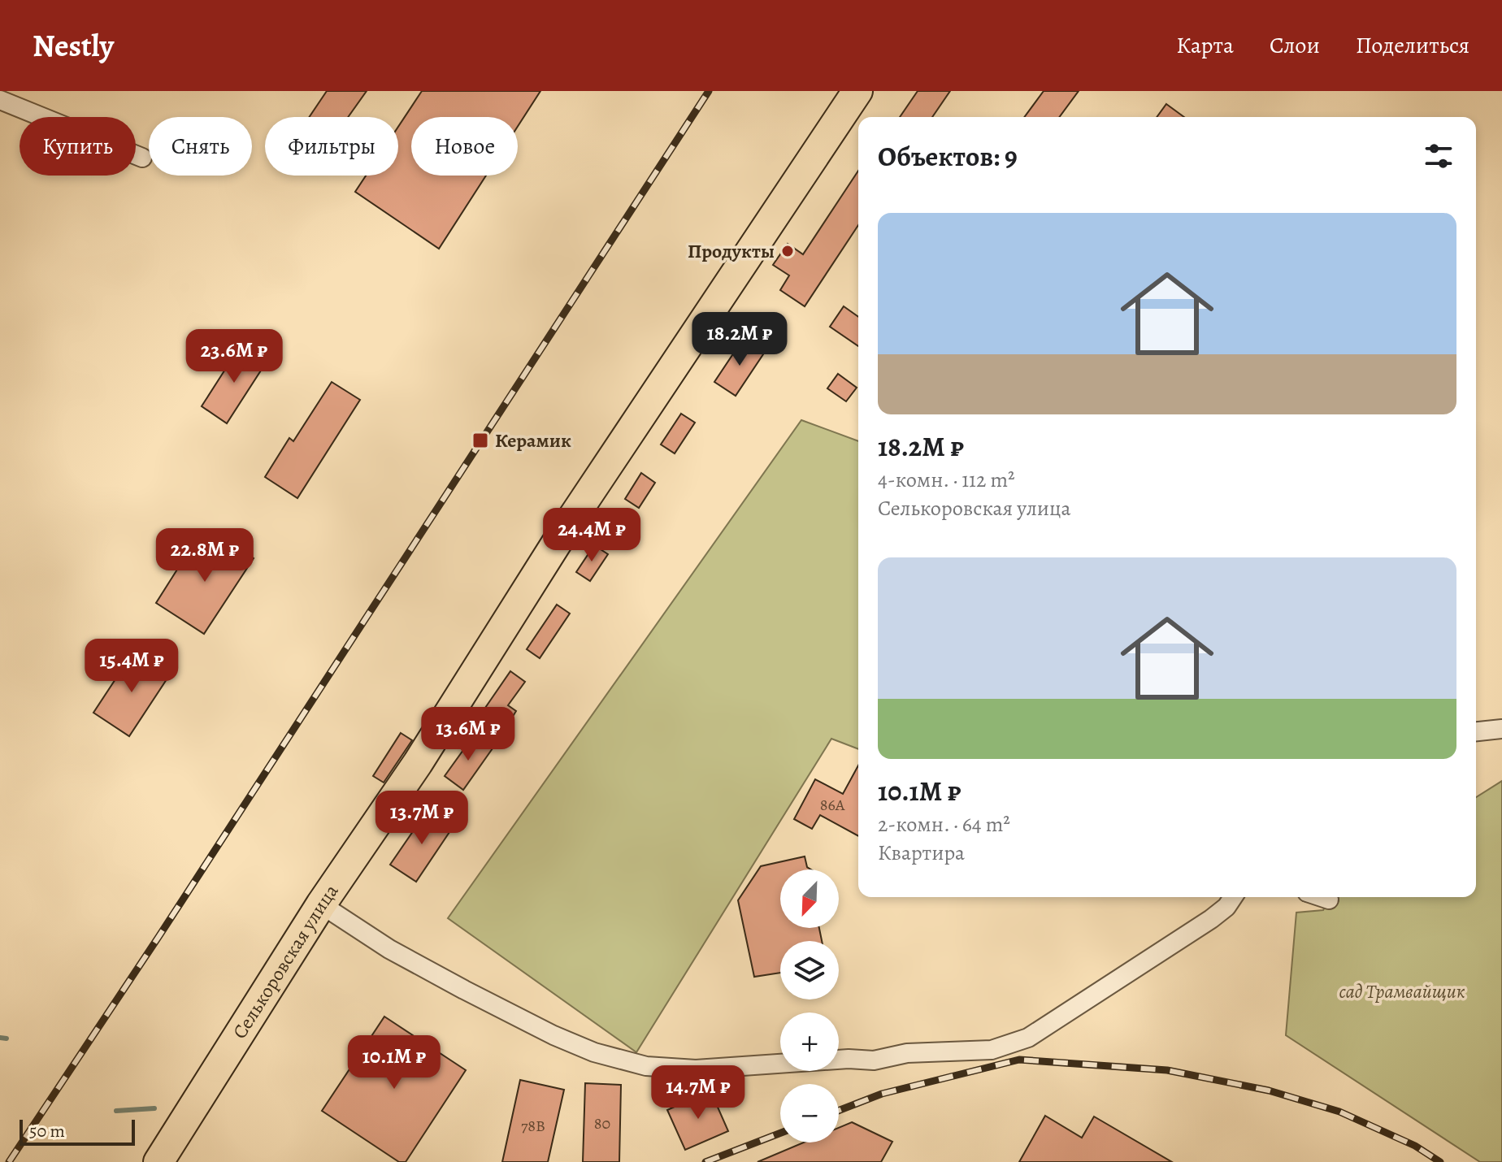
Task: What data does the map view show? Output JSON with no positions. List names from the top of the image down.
{
  "streets": {
    "main road": ["Селькоровская улица"]
  },
  "parks": ["сад Трамвайщик"],
  "places": {
    "other": ["Продукты"],
    "transit": ["Керамик"]
  },
  "house_numbers": ["86А", "80", "78В"],
  "scale_bar": "50 m",
  "north": "bottom left",
  "page": {
    "header": "Nestly",
    "nav": ["Карта", "Слои", "Поделиться"],
    "chip": [
      "Купить",
      "Снять",
      "Фильтры",
      "Новое"
    ],
    "heading": "Объектов: 9",
    "list": [
      {
        "name": "18.2M ₽",
        "note": "4-комн. · 112 m² · Селькоровская улица"
      },
      {
        "name": "10.1M ₽",
        "note": "2-комн. · 64 m² · Квартира"
      }
    ],
    "price": [
      "18.2M ₽",
      "23.6M ₽",
      "24.4M ₽",
      "22.8M ₽",
      "15.4M ₽",
      "13.6M ₽",
      "13.7M ₽",
      "10.1M ₽",
      "14.7M ₽"
    ],
    "map_buttons": ["+", "−"],
    "scale": "50 m"
  }
}
